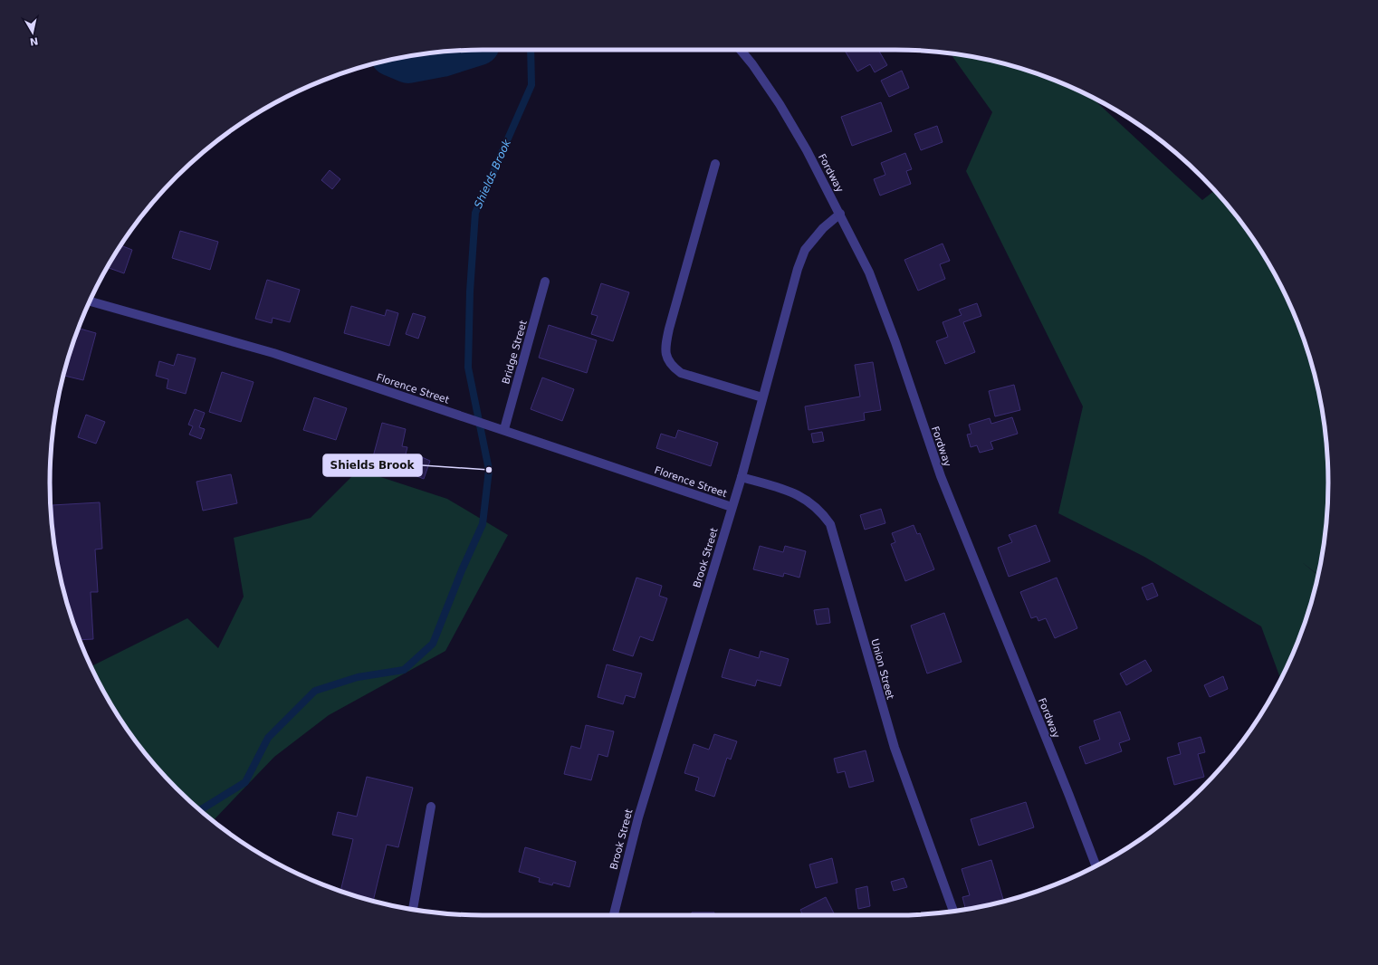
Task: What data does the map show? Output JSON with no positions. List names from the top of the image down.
{
  "streets": {
    "street": [
      "Fordway",
      "Bridge Street",
      "Florence Street",
      "Brook Street",
      "Union Street"
    ]
  },
  "crossings": [
    ["Fordway", "Brook Street"],
    ["Bridge Street", "Florence Street"],
    ["Florence Street", "Brook Street"],
    ["Brook Street", "Union Street"]
  ],
  "water": ["Shields Brook"],
  "places": ["Shields Brook"],
  "north": "bottom"
}
